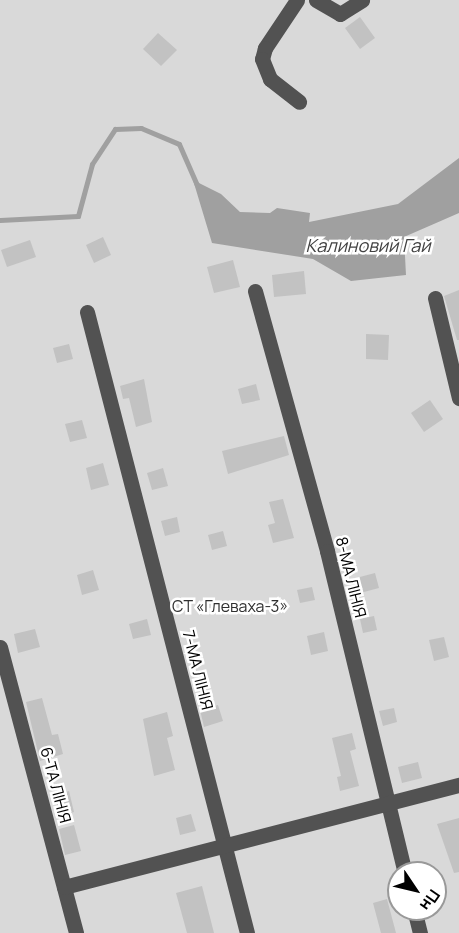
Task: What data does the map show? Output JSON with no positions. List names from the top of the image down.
{
  "streets": {
    "lane": ["8-МА ЛІНІЯ", "7-МА ЛІНІЯ", "6-ТА ЛІНІЯ"]
  },
  "water": ["Калиновий Гай"],
  "parks": ["СТ «Глеваха-3»"],
  "north": "bottom right"
}
